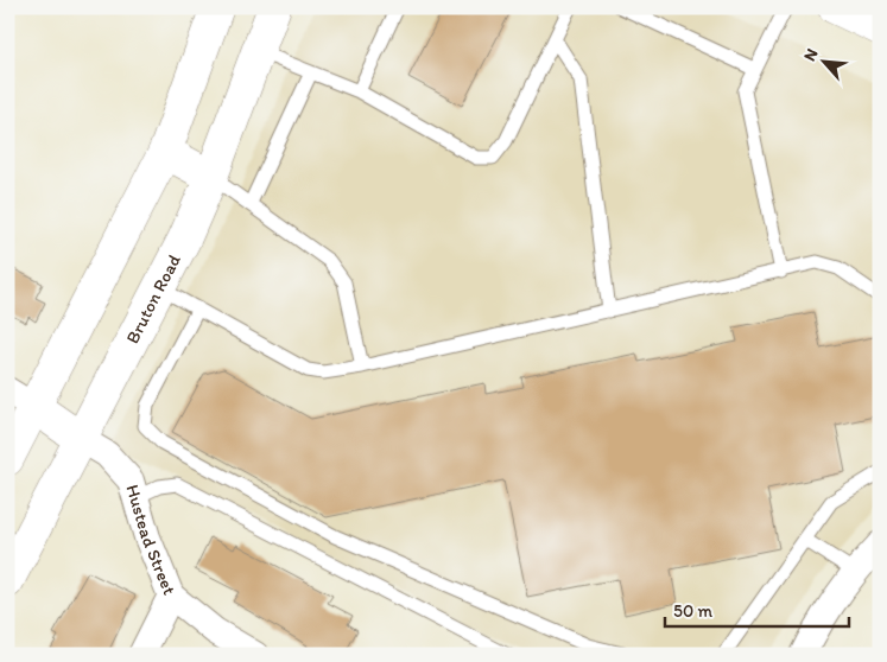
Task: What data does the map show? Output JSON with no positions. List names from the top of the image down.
{
  "streets": {
    "main road": ["Bruton Road"],
    "street": ["Hustead Street"]
  },
  "crossings": [
    ["Bruton Road", "Hustead Street"]
  ],
  "scale_bar": "50 m",
  "north": "top left"
}
